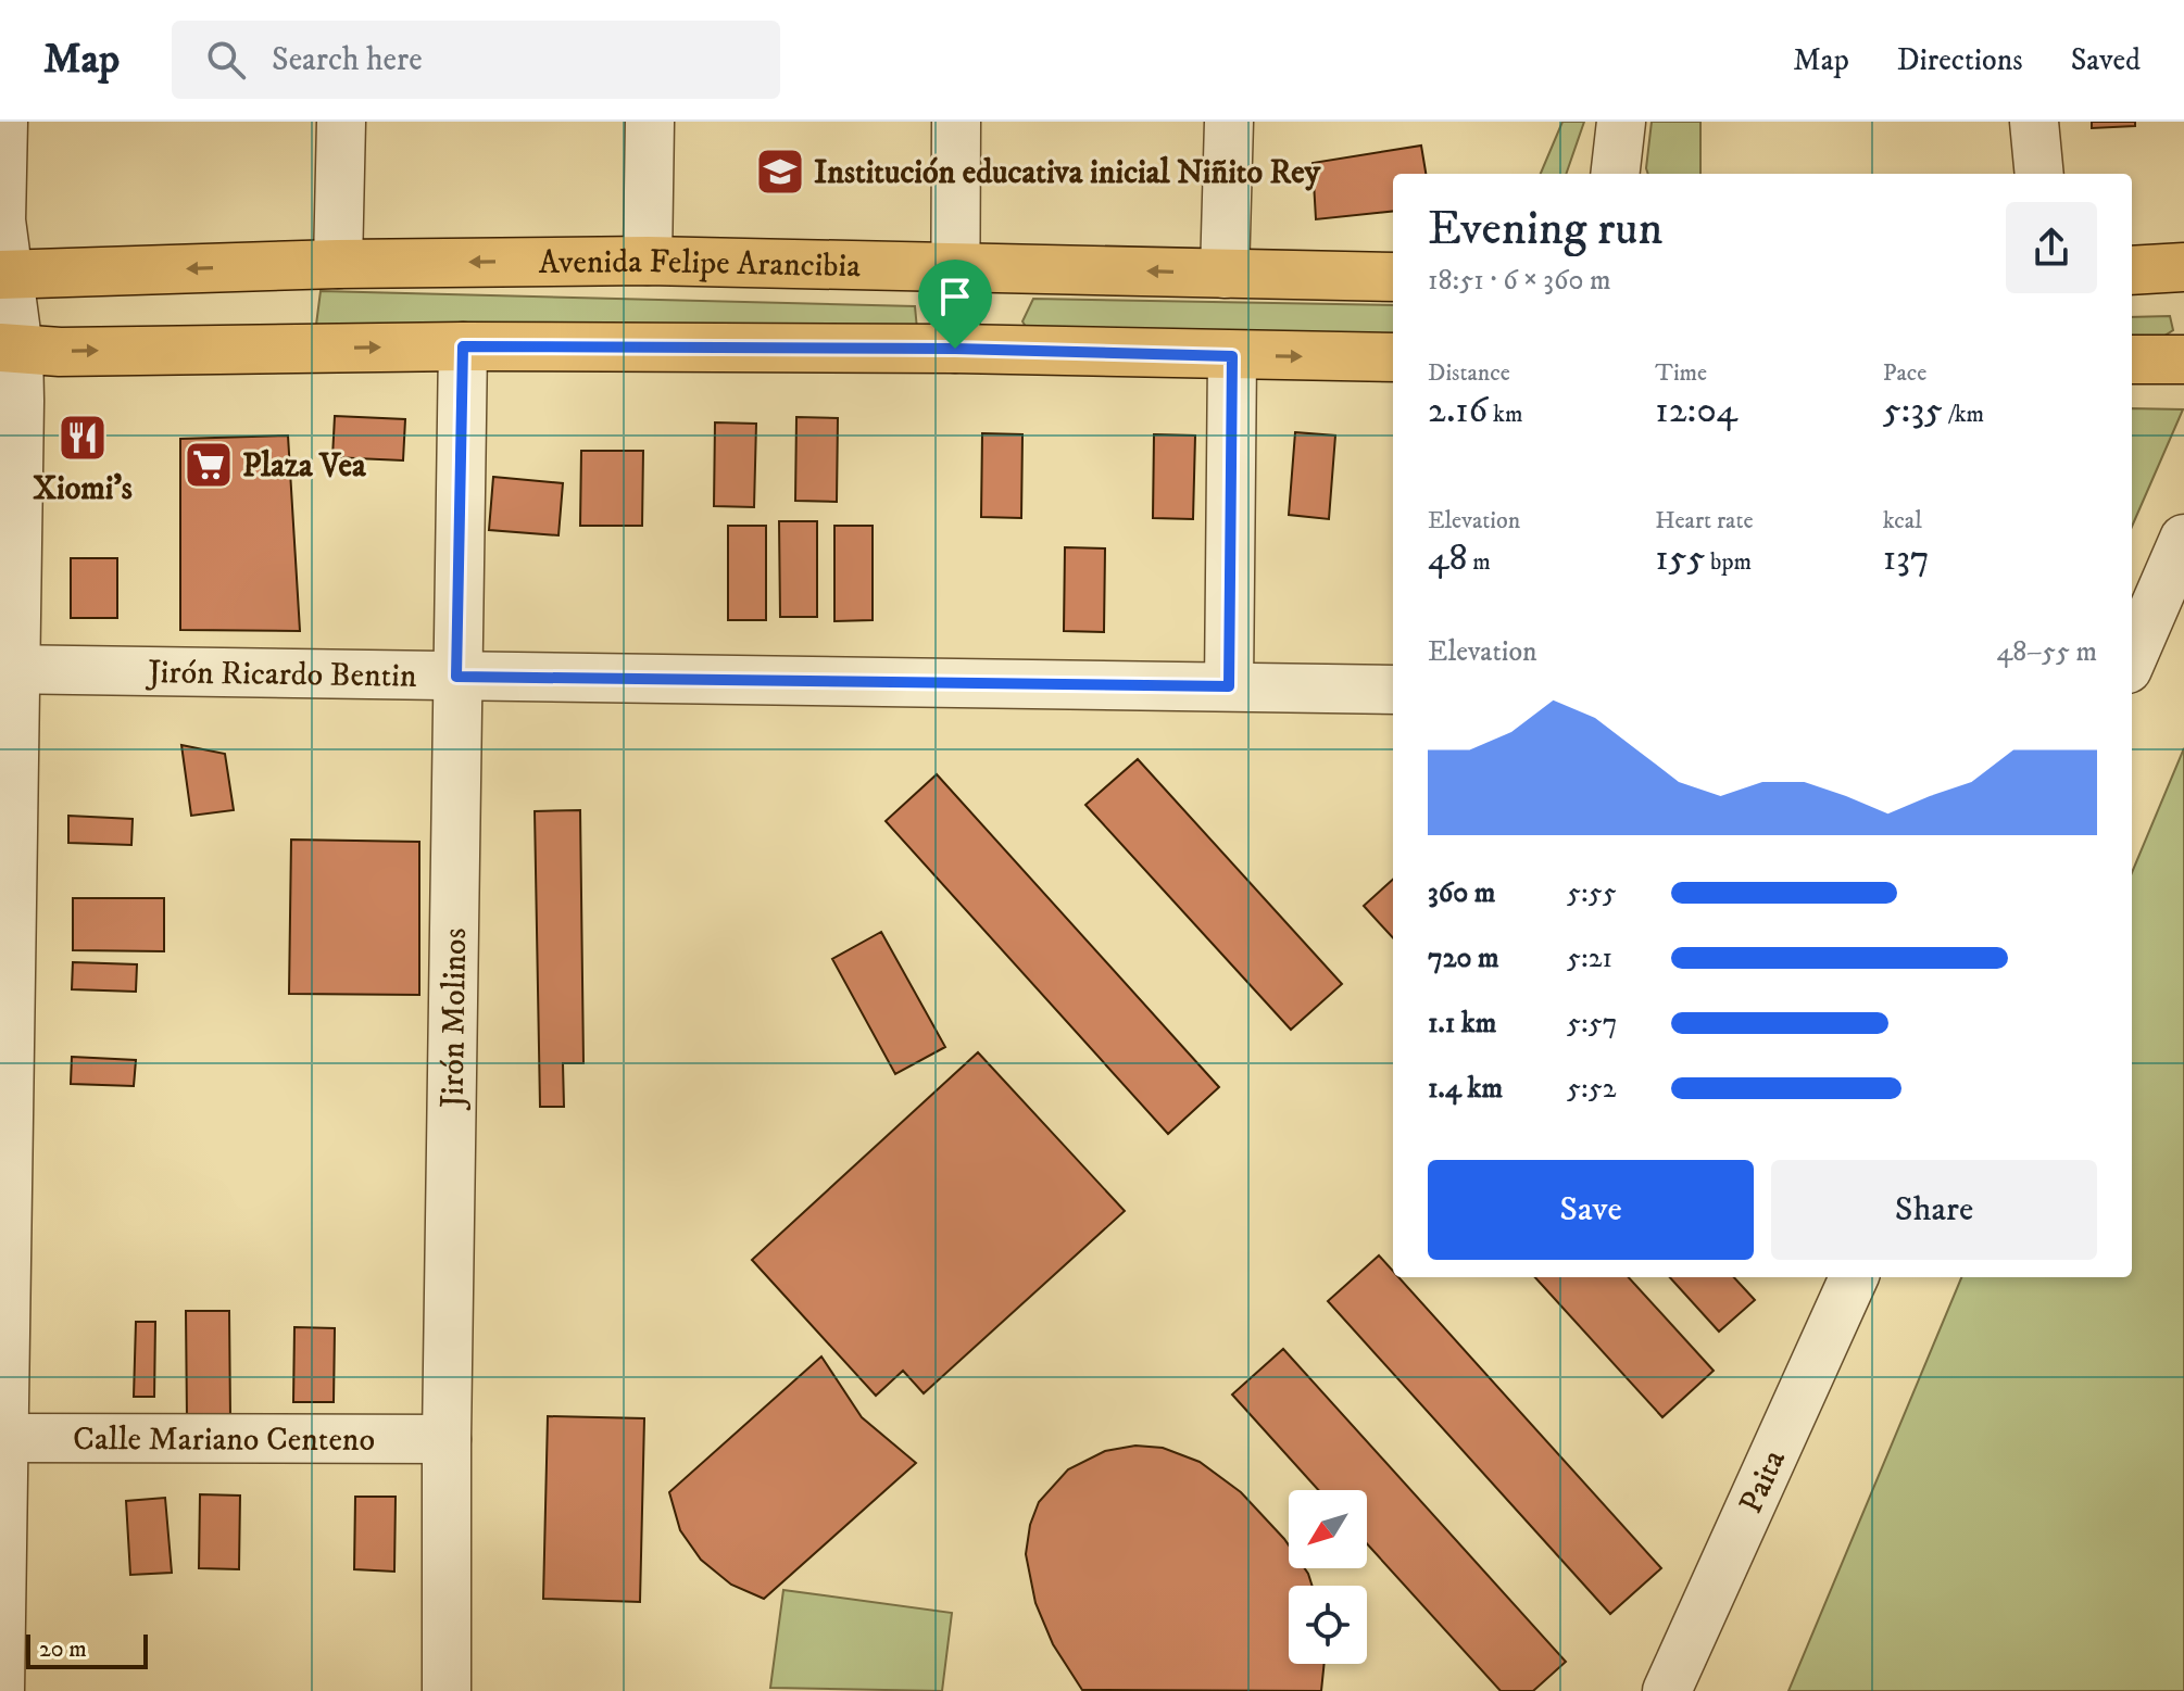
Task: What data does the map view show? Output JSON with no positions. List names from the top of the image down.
{
  "streets": {
    "main road": ["Avenida Felipe Arancibia"],
    "street": [
      "Jirón Ricardo Bentin",
      "Jirón Molinos",
      "Calle Mariano Centeno",
      "Paita"
    ]
  },
  "crossings": [
    ["Jirón Ricardo Bentin", "Jirón Molinos"],
    ["Jirón Molinos", "Calle Mariano Centeno"]
  ],
  "places": {
    "school or university": ["Institución educativa inicial Niñito Rey"],
    "restaurant": ["Xiomi's"],
    "supermarket": ["Plaza Vea"]
  },
  "scale_bar": "20 m",
  "north": "bottom left",
  "page": {
    "header": "Map",
    "search": "Search here",
    "nav": ["Map", "Directions", "Saved"],
    "heading": ["Evening run", "18:51 · 6 × 360 m"],
    "stats": [
      ["Distance", "2.16 km"],
      ["Time", "12:04"],
      ["Pace", "5:35 /km"],
      ["Elevation", "48 m"],
      ["Heart rate", "155 bpm"],
      ["kcal", "137"]
    ],
    "chart": ["Elevation", "48–55 m"],
    "list": [
      {
        "name": "360 m",
        "note": "5:55"
      },
      {
        "name": "720 m",
        "note": "5:21"
      },
      {
        "name": "1.1 km",
        "note": "5:57"
      },
      {
        "name": "1.4 km",
        "note": "5:52"
      }
    ],
    "buttons": ["Save", "Share"],
    "scale": "20 m"
  }
}
